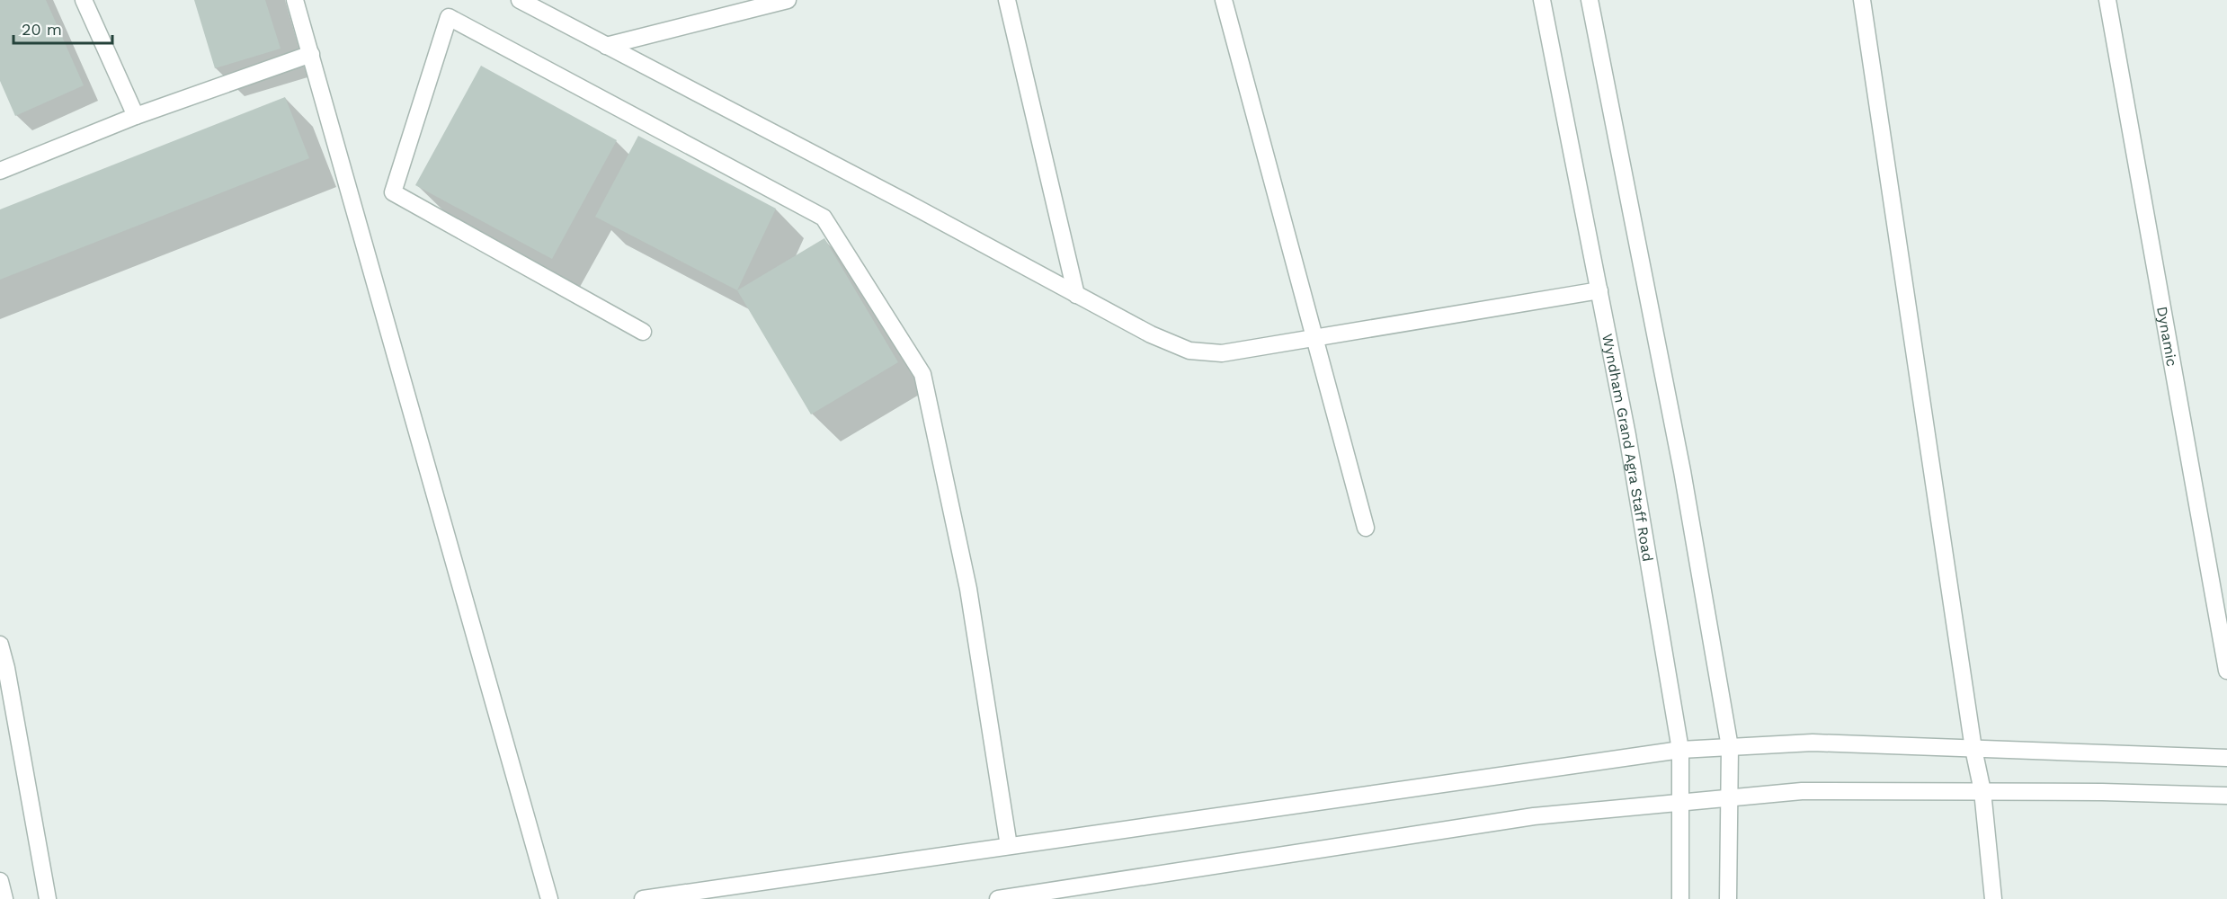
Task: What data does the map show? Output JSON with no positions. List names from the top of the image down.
{
  "streets": {
    "street": ["Dynamic", "Wyndham Grand Agra Staff Road"]
  },
  "scale_bar": "20 m"
}
